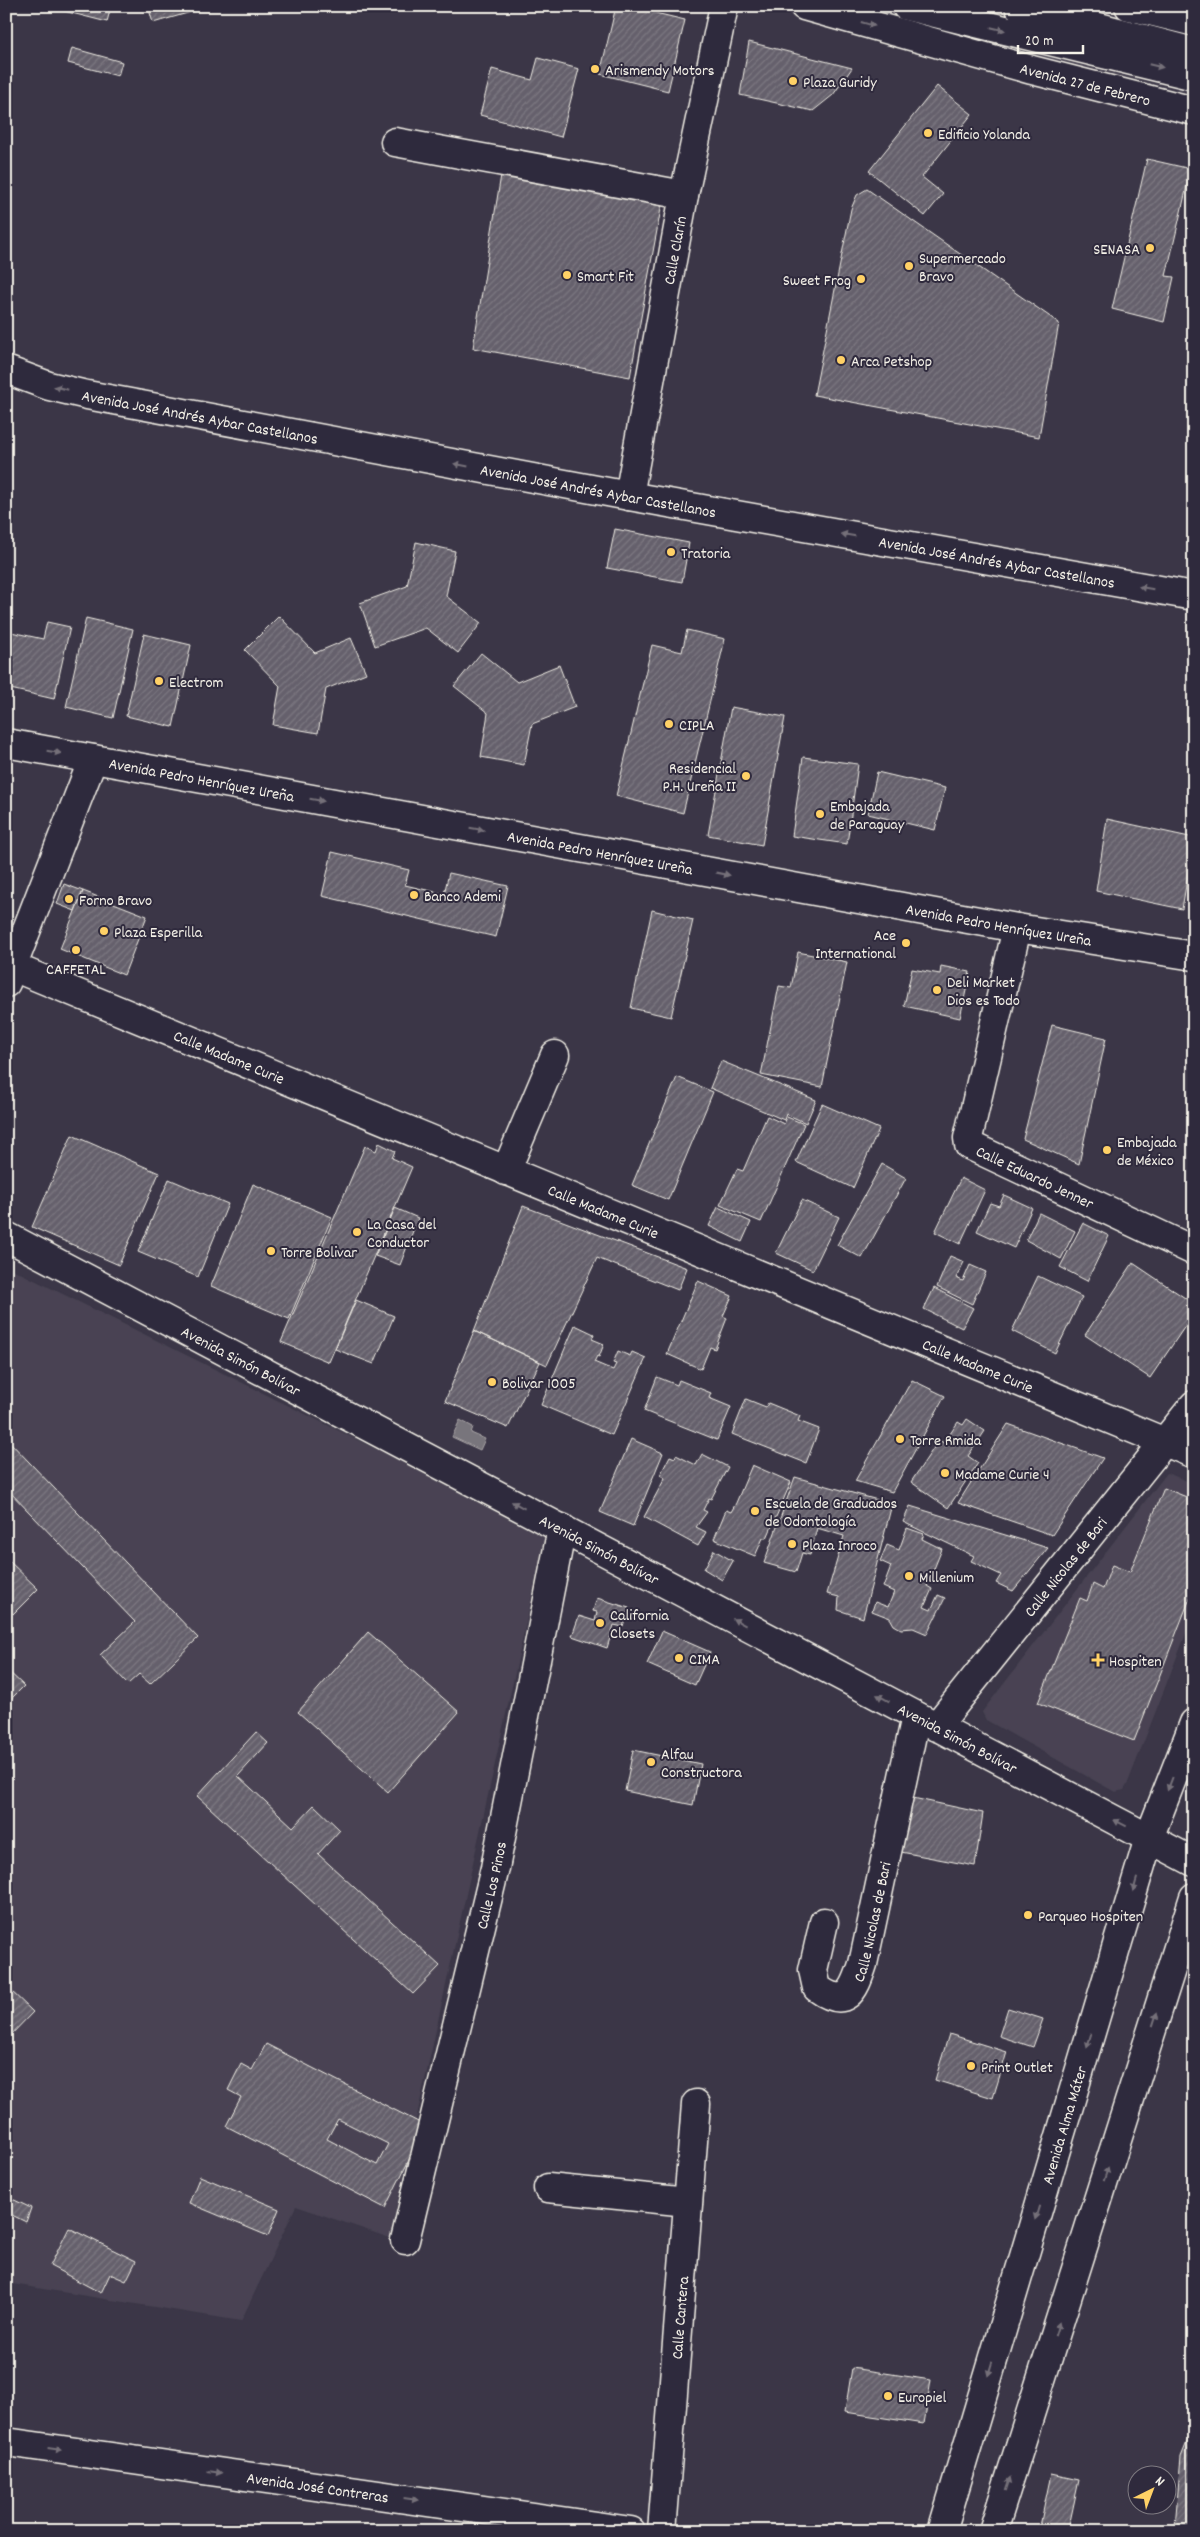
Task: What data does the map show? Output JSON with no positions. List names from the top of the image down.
{
  "streets": {
    "main road": [
      "Avenida 27 de Febrero",
      "Calle Clarín",
      "Avenida José Andrés Aybar Castellanos",
      "Avenida Pedro Henríquez Ureña",
      "Calle Madame Curie",
      "Calle Eduardo Jenner",
      "Avenida Simón Bolívar",
      "Calle Nicolas de Bari",
      "Calle Los Pinos",
      "Avenida Alma Máter",
      "Calle Cantera",
      "Avenida José Contreras"
    ]
  },
  "crossings": [
    ["Calle Clarín", "Avenida José Andrés Aybar Castellanos"],
    ["Avenida Pedro Henríquez Ureña", "Calle Eduardo Jenner"],
    ["Calle Madame Curie", "Calle Nicolas de Bari"],
    ["Avenida Simón Bolívar", "Calle Nicolas de Bari"],
    ["Avenida Simón Bolívar", "Calle Los Pinos"],
    ["Avenida Simón Bolívar", "Avenida Alma Máter"]
  ],
  "one_way": [
    "Avenida José Andrés Aybar Castellanos",
    "Avenida Pedro Henríquez Ureña",
    "Avenida Simón Bolívar",
    "Avenida José Contreras"
  ],
  "places": {
    "other": [
      "Arismendy Motors",
      "Plaza Guridy",
      "Edificio Yolanda",
      "SENASA",
      "Supermercado Bravo",
      "Smart Fit",
      "Sweet Frog",
      "Arca Petshop",
      "Tratoria",
      "Electrom",
      "CIPLA",
      "Residencial P.H. Ureña II",
      "Embajada de Paraguay",
      "Banco Ademi",
      "Forno Bravo",
      "Plaza Esperilla",
      "Ace International",
      "CAFFETAL",
      "Deli Market Dios es Todo",
      "Embajada de México",
      "La Casa del Conductor",
      "Torre Bolivar",
      "Bolivar 1005",
      "Torre Rmida",
      "Madame Curie 4",
      "Escuela de Graduados de Odontología",
      "Plaza Inroco",
      "Millenium",
      "California Closets",
      "CIMA",
      "Alfau Constructora",
      "Parqueo Hospiten",
      "Print Outlet",
      "Europiel"
    ],
    "health": ["Hospiten"]
  },
  "scale_bar": "20 m",
  "north": "top right"
}
